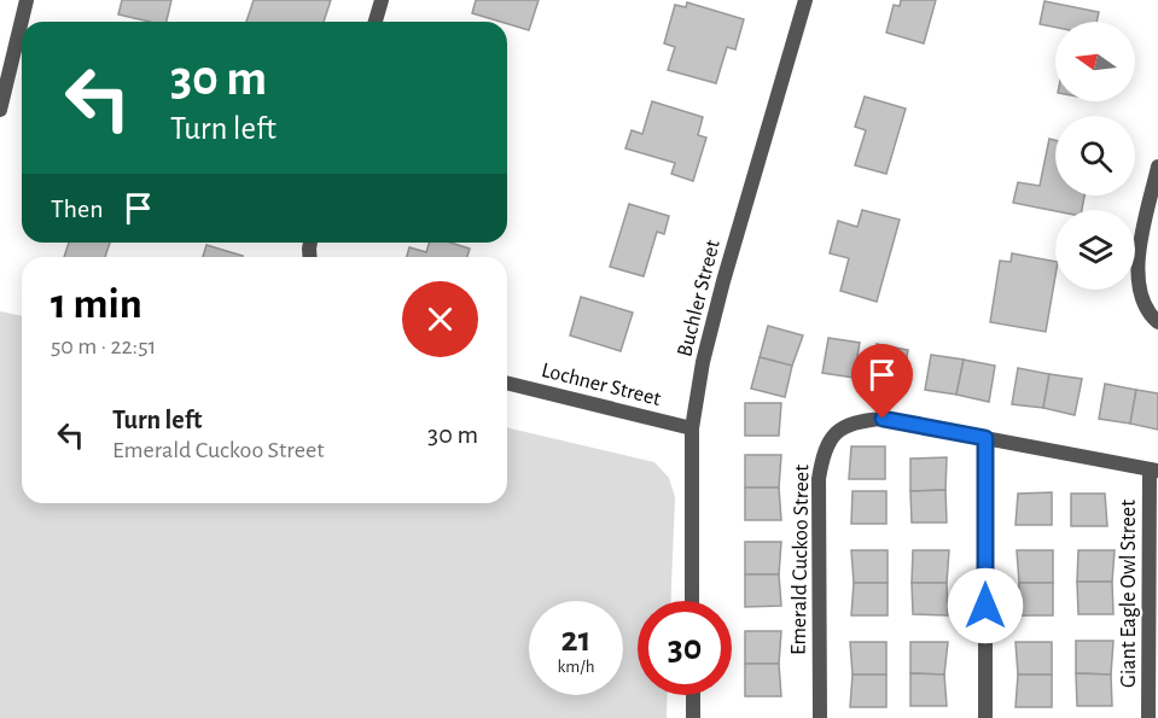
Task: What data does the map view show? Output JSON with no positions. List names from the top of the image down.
{
  "streets": {
    "street": [
      "Buchler Street",
      "Lochner Street",
      "Emerald Cuckoo Street",
      "Giant Eagle Owl Street"
    ]
  },
  "crossings": [
    ["Buchler Street", "Lochner Street"],
    ["Emerald Cuckoo Street", "Giant Eagle Owl Street"]
  ],
  "north": "left",
  "page": {
    "turn": ["30 m", "Turn left"],
    "then": "Then",
    "heading": ["1 min", "50 m · 22:51"],
    "list": [
      {
        "name": "Turn left",
        "note": "Emerald Cuckoo Street",
        "value": "30 m"
      }
    ],
    "speed": "21 km/h",
    "limit": "30"
  }
}
